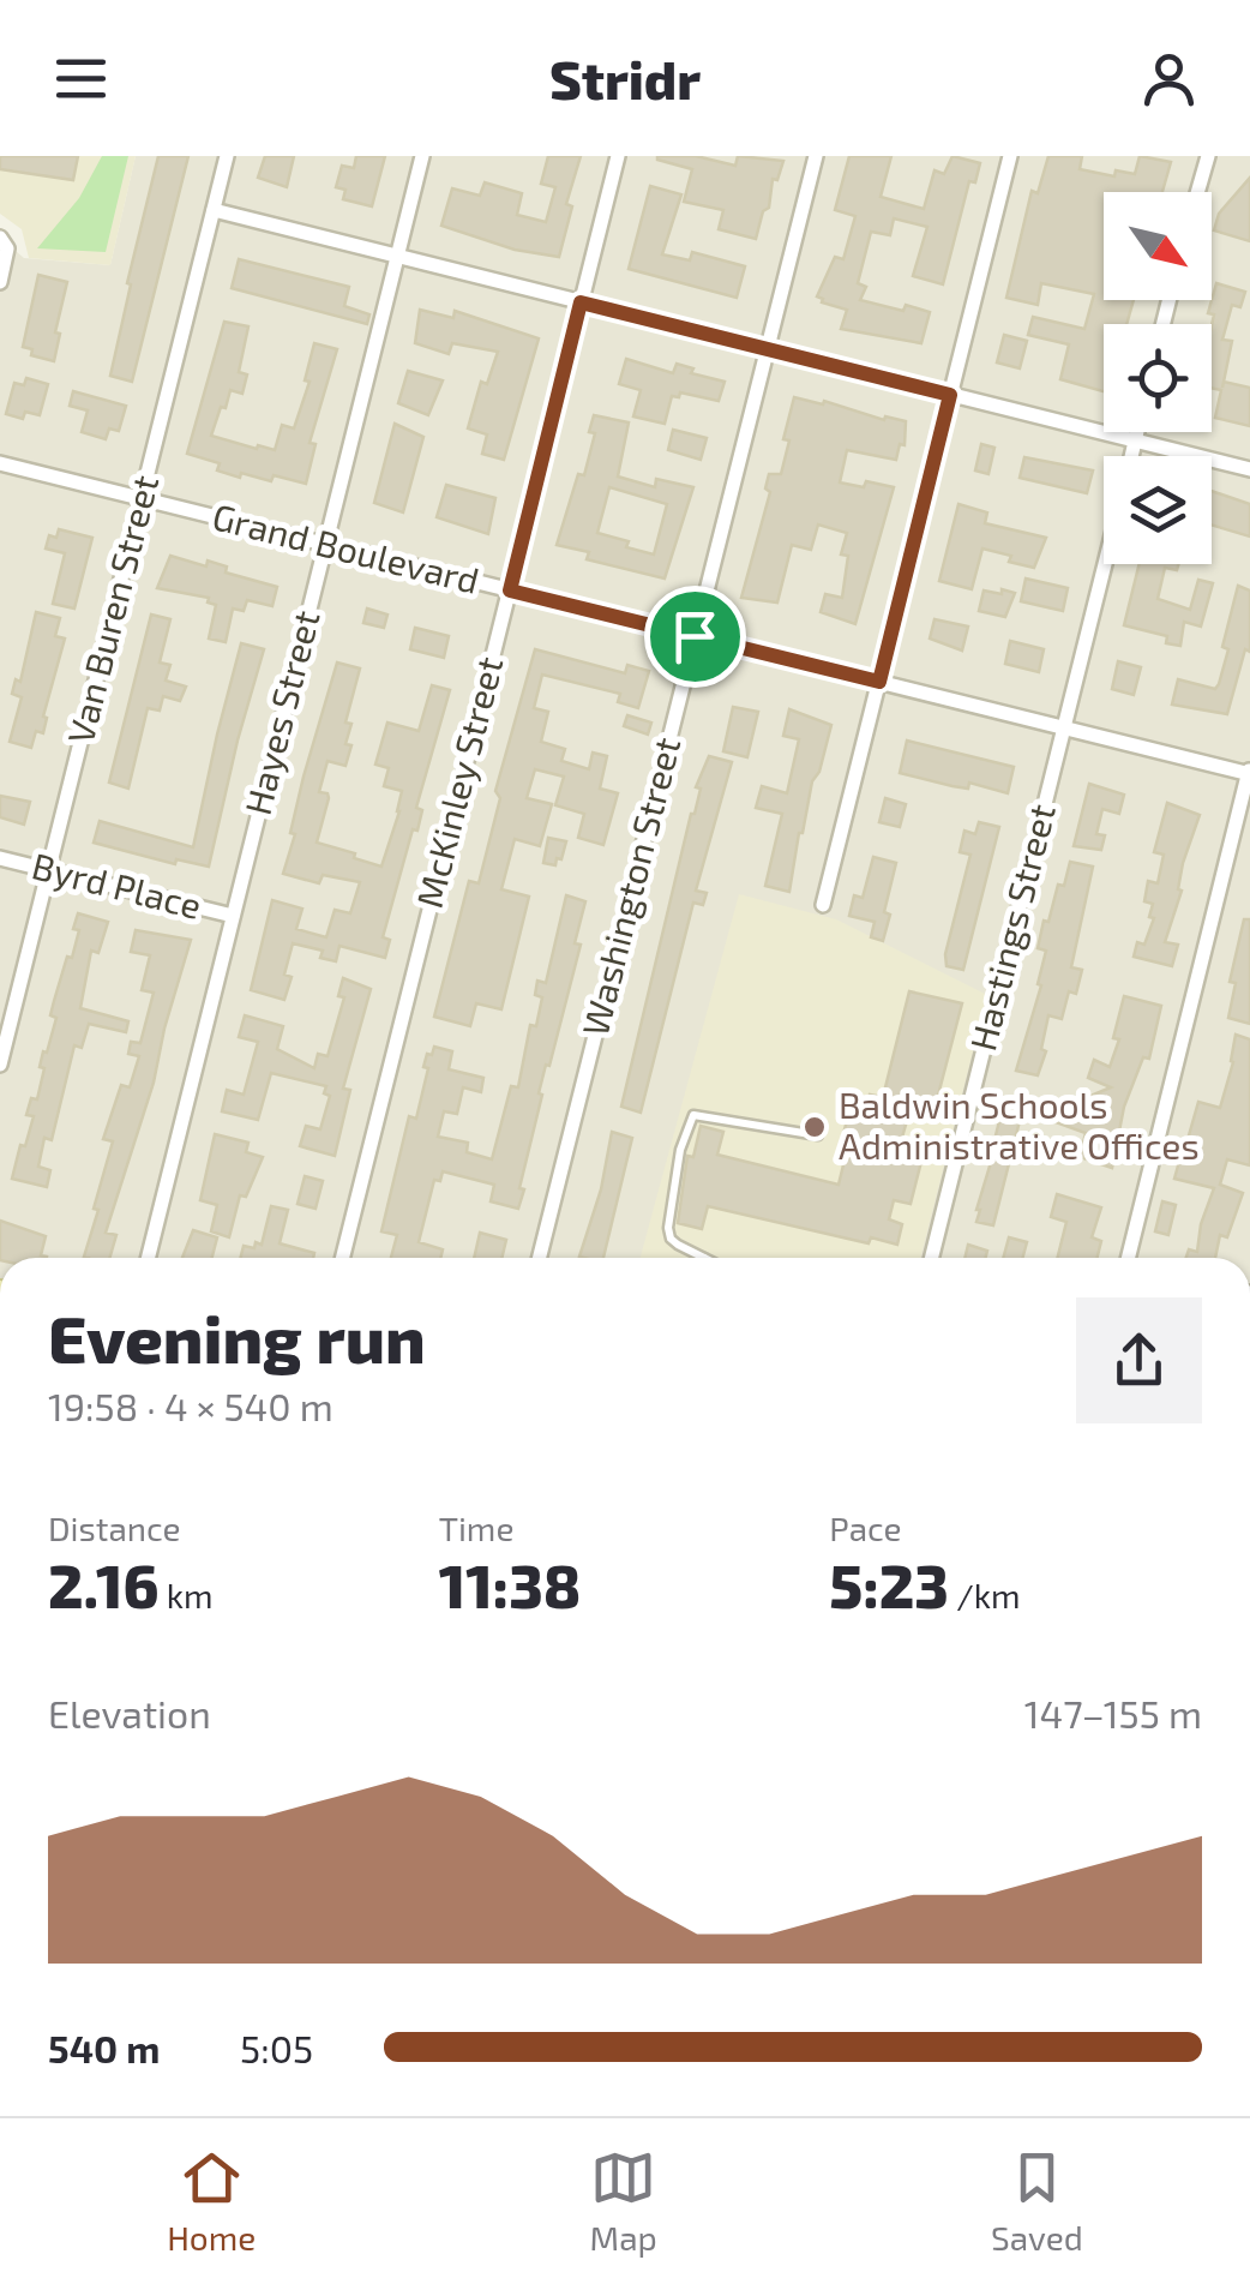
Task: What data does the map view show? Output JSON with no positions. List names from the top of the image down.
{
  "streets": {
    "street": [
      "Grand Boulevard",
      "Van Buren Street",
      "Hayes Street",
      "McKinley Street",
      "Byrd Place",
      "Washington Street",
      "Hastings Street"
    ]
  },
  "crossings": [
    ["Grand Boulevard", "Van Buren Street"],
    ["Grand Boulevard", "Hayes Street"],
    ["Grand Boulevard", "McKinley Street"],
    ["Grand Boulevard", "Washington Street"],
    ["Grand Boulevard", "Hastings Street"],
    ["Van Buren Street", "Byrd Place"],
    ["Hayes Street", "Byrd Place"]
  ],
  "places": ["Baldwin Schools Administrative Offices"],
  "north": "bottom right",
  "page": {
    "header": "Stridr",
    "heading": ["Evening run", "19:58 · 4 × 540 m"],
    "stats": [
      ["Distance", "2.16 km"],
      ["Time", "11:38"],
      ["Pace", "5:23 /km"]
    ],
    "chart": ["Elevation", "147–155 m"],
    "list": [
      {
        "name": "540 m",
        "note": "5:05"
      }
    ],
    "tabs": ["Home", "Map", "Saved"]
  }
}
